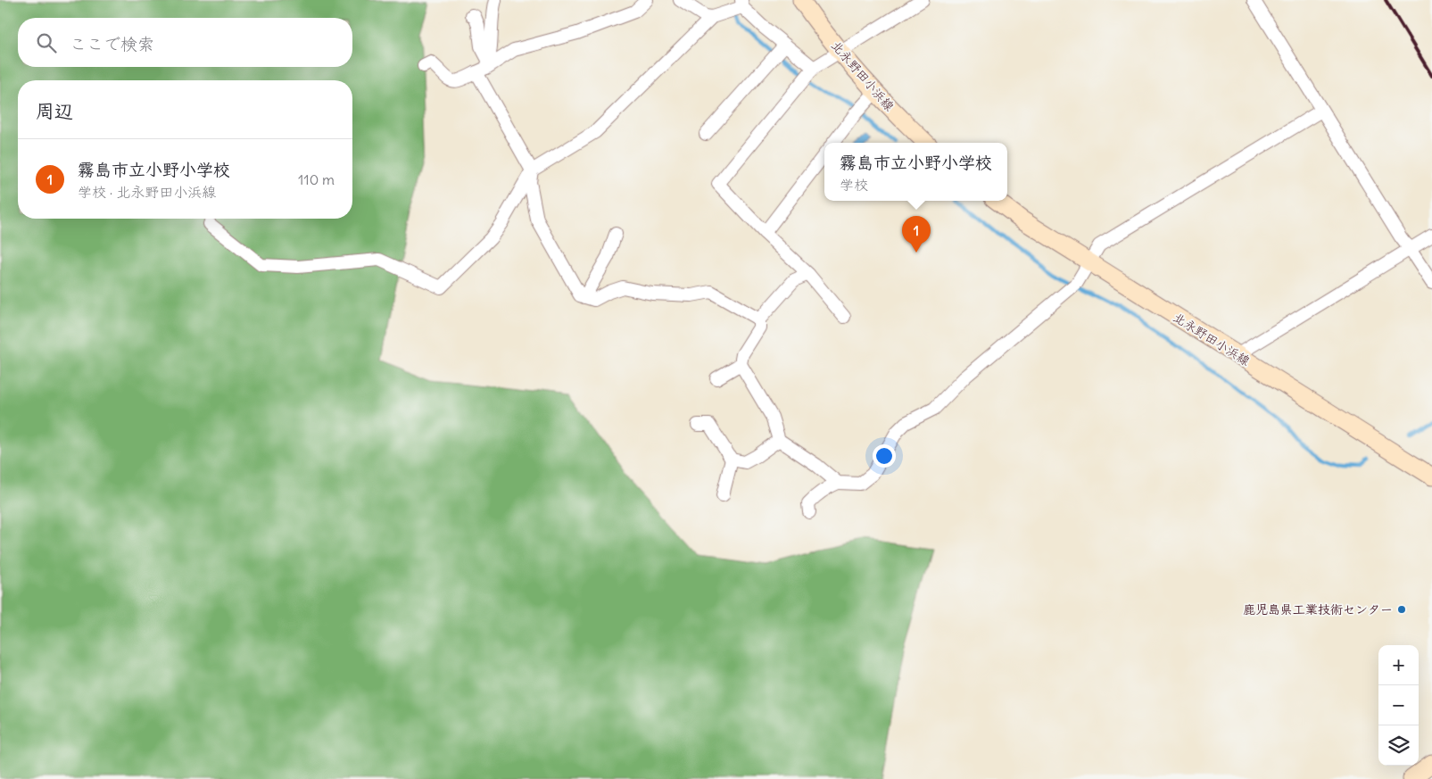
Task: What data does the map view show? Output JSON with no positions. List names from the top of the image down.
{
  "streets": {
    "main road": ["北永野田小浜線"]
  },
  "places": ["鹿児島県工業技術センター"],
  "page": {
    "search": "ここで検索",
    "heading": "周辺",
    "list": [
      {
        "mark": "1",
        "name": "霧島市立小野小学校",
        "note": "学校 · 北永野田小浜線",
        "value": "110 m"
      }
    ],
    "popup": ["霧島市立小野小学校", "学校"],
    "pins": "1",
    "map_buttons": ["+", "−"]
  }
}
